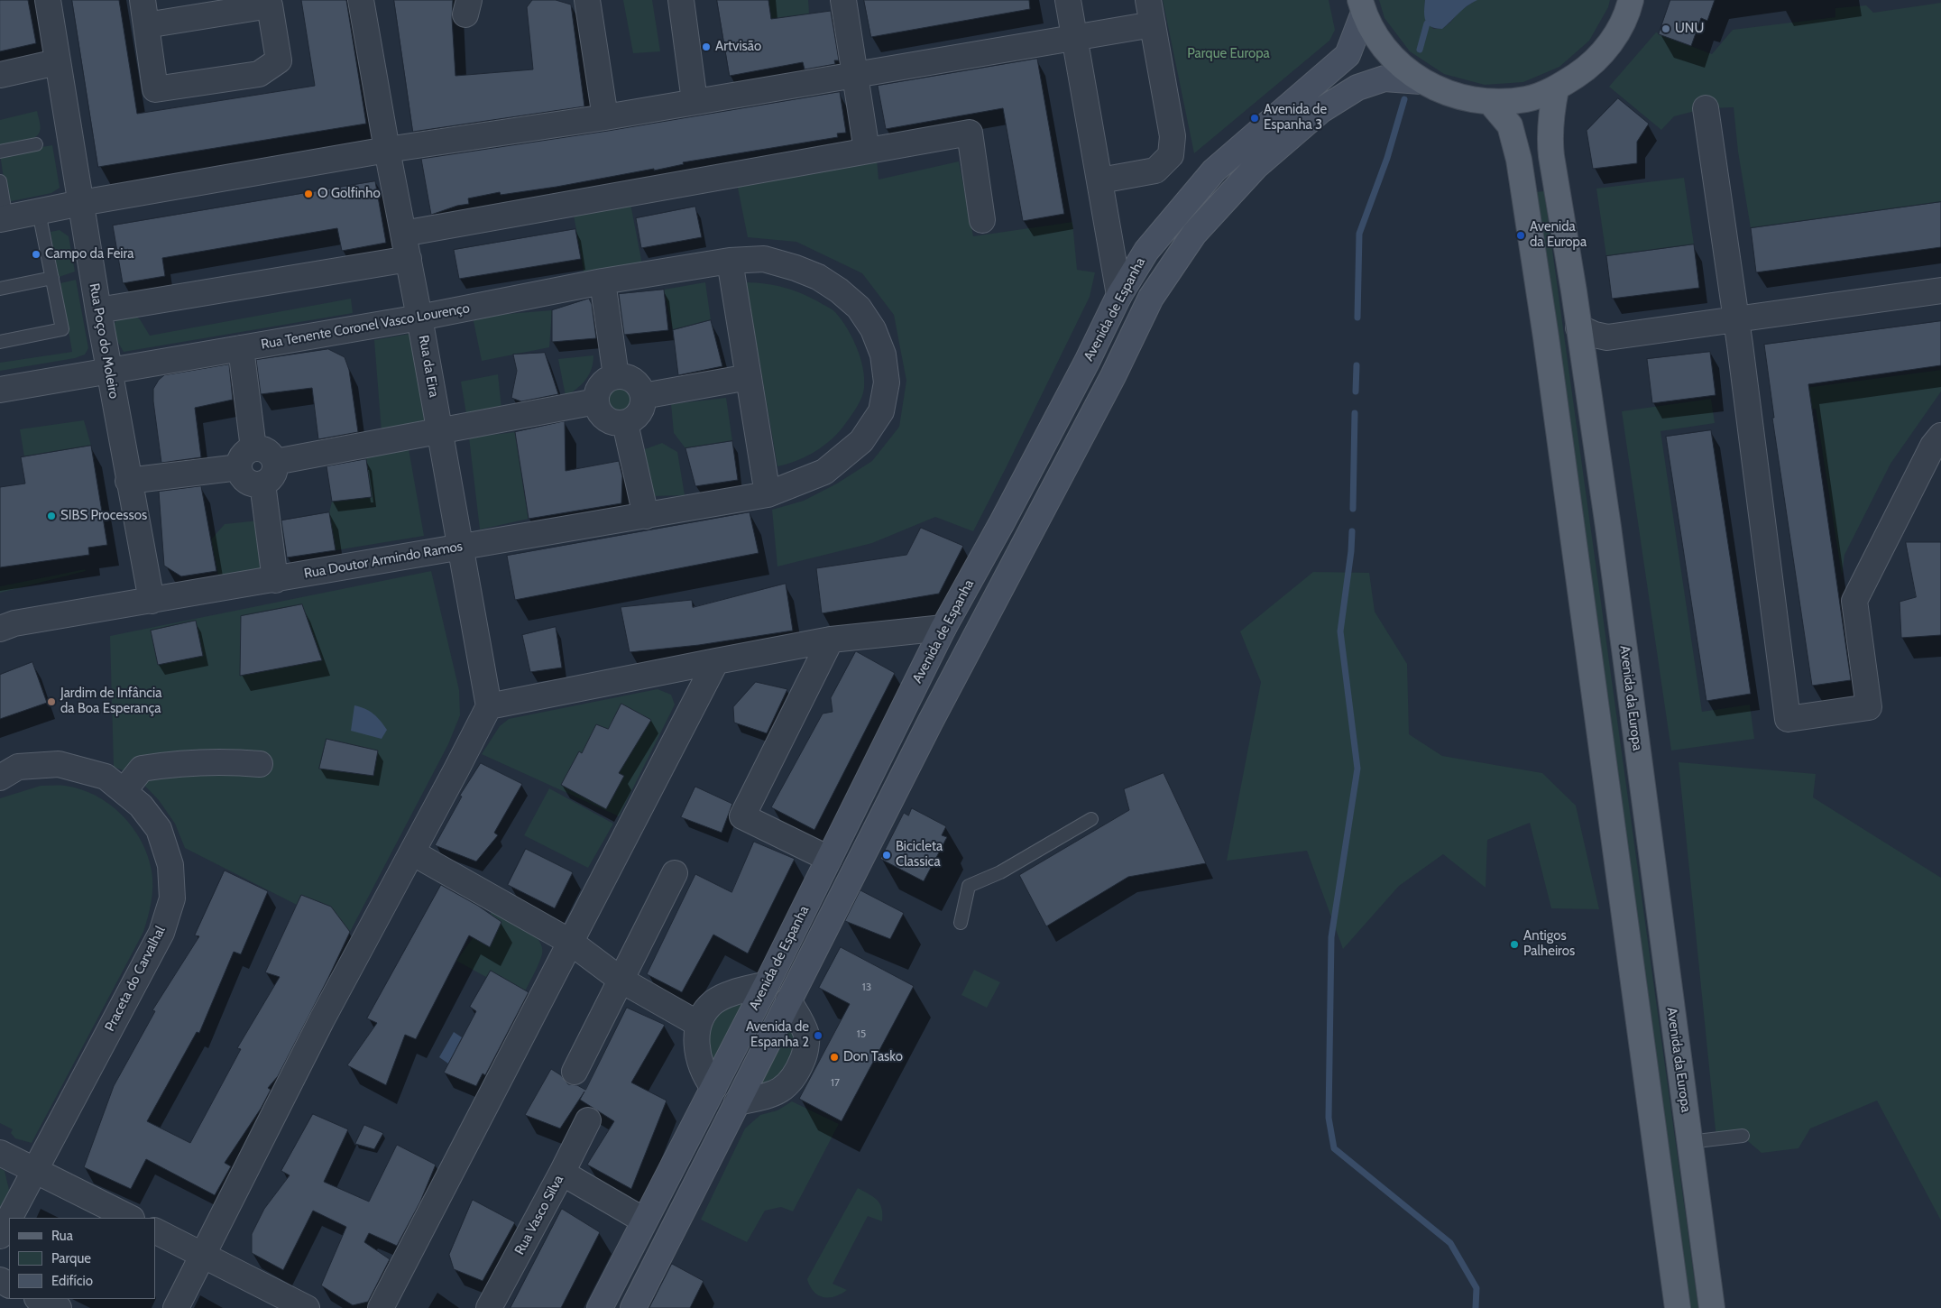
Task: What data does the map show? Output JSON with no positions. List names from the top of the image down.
{
  "streets": {
    "main road": ["Avenida de Espanha", "Avenida da Europa"],
    "street": [
      "Rua Tenente Coronel Vasco Lourenço",
      "Rua Poço do Moleiro",
      "Rua da Eira",
      "Rua Doutor Armindo Ramos",
      "Praceta do Carvalhal",
      "Rua Vasco Silva"
    ]
  },
  "crossings": [
    ["Rua Tenente Coronel Vasco Lourenço", "Rua Poço do Moleiro"],
    ["Rua Tenente Coronel Vasco Lourenço", "Rua da Eira"],
    ["Rua Tenente Coronel Vasco Lourenço", "Rua Doutor Armindo Ramos"],
    ["Rua Poço do Moleiro", "Rua Doutor Armindo Ramos"],
    ["Rua da Eira", "Rua Doutor Armindo Ramos"]
  ],
  "parks": ["Parque Europa"],
  "places": [
    "UNU",
    "Artvisão",
    "Avenida de Espanha 3",
    "O Golfinho",
    "Avenida da Europa",
    "Campo da Feira",
    "SIBS Processos",
    "Jardim de Infância da Boa Esperança",
    "Bicicleta Classica",
    "Antigos Palheiros",
    "Avenida de Espanha 2",
    "Don Tasko"
  ],
  "house_numbers": ["13", "15", "17"],
  "legend": ["Rua", "Parque", "Edifício"]
}
